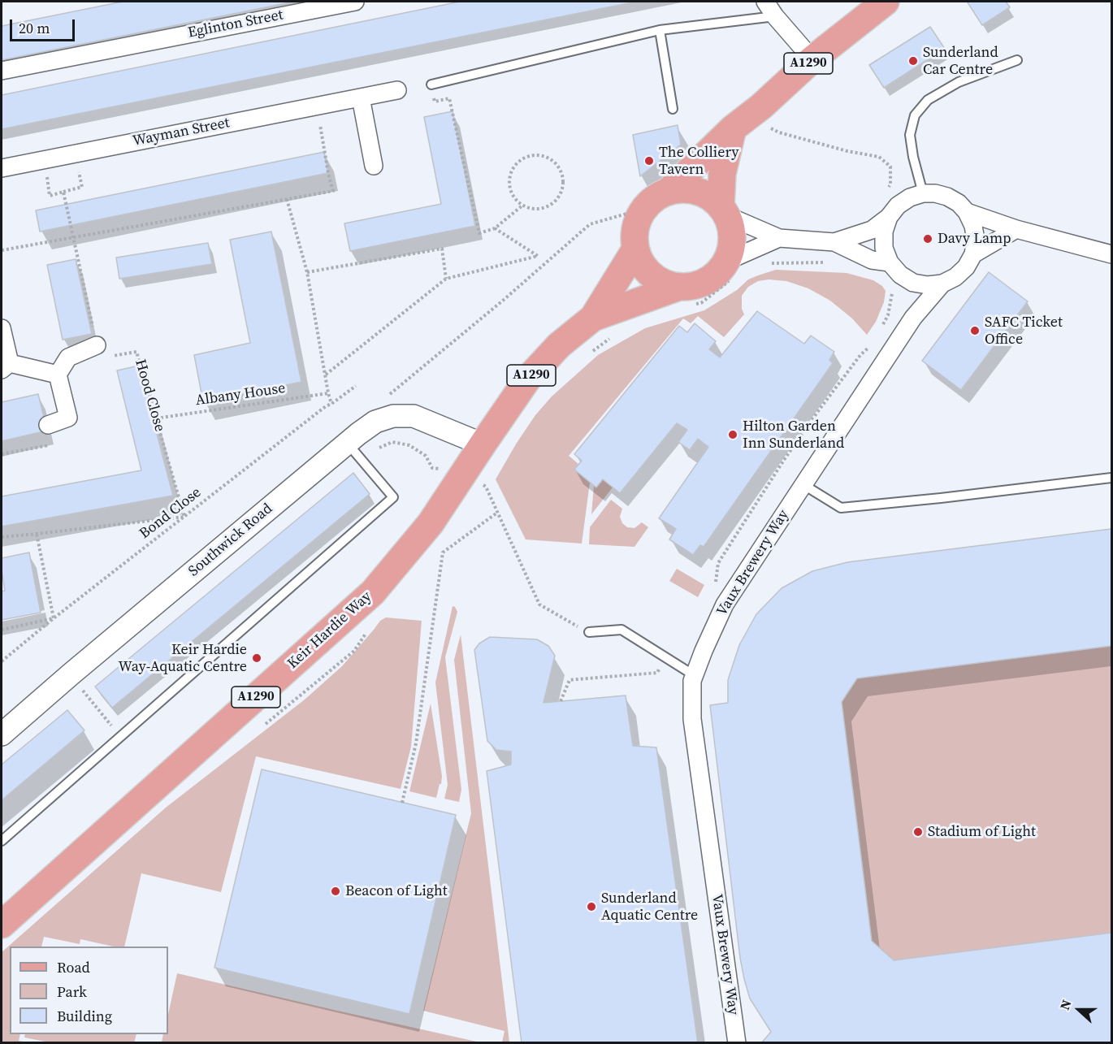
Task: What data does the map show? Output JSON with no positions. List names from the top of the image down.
{
  "streets": {
    "main road": ["A1290", "Keir Hardie Way"],
    "street": [
      "Eglinton Street",
      "Wayman Street",
      "Southwick Road",
      "Vaux Brewery Way"
    ],
    "path": ["Albany House", "Hood Close", "Bond Close"]
  },
  "crossings": [
    ["A1290", "Keir Hardie Way"],
    ["Albany House", "Hood Close"],
    ["Hood Close", "Bond Close"],
    ["Southwick Road", "Keir Hardie Way"]
  ],
  "places": [
    "Sunderland Car Centre",
    "The Colliery Tavern",
    "Davy Lamp",
    "SAFC Ticket Office",
    "Hilton Garden Inn Sunderland",
    "Keir Hardie Way-Aquatic Centre",
    "Stadium of Light",
    "Beacon of Light",
    "Sunderland Aquatic Centre"
  ],
  "legend": ["Road", "Park", "Building"],
  "scale_bar": "20 m",
  "north": "left"
}
